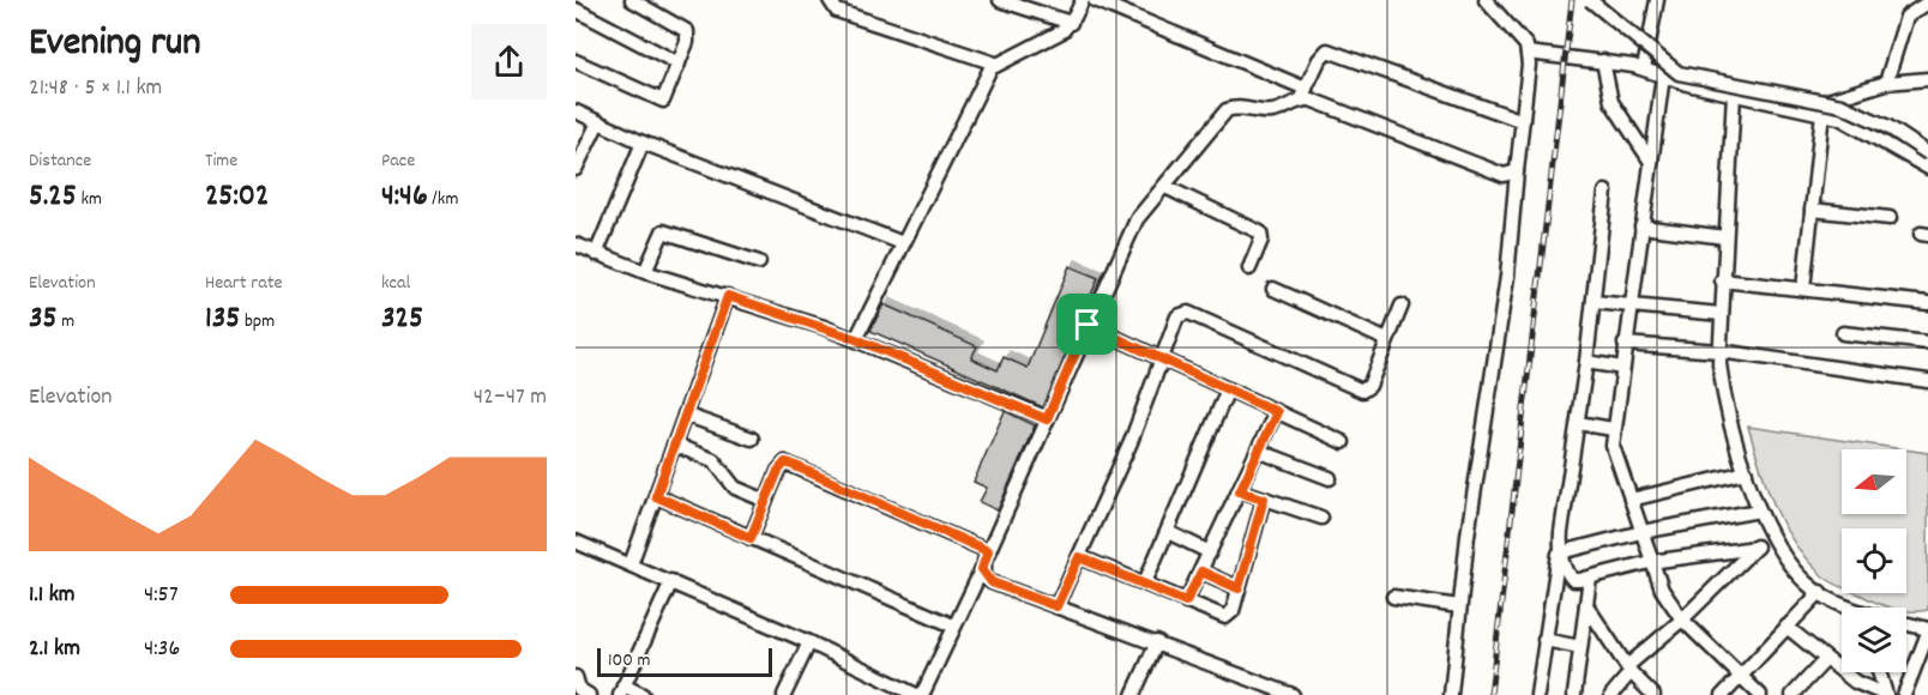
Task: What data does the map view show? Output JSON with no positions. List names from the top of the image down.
{
  "scale_bar": "100 m",
  "north": "left",
  "page": {
    "heading": ["Evening run", "21:48 · 5 × 1.1 km"],
    "stats": [
      ["Distance", "5.25 km"],
      ["Time", "25:02"],
      ["Pace", "4:46 /km"],
      ["Elevation", "35 m"],
      ["Heart rate", "135 bpm"],
      ["kcal", "325"]
    ],
    "chart": ["Elevation", "42–47 m"],
    "list": [
      {
        "name": "1.1 km",
        "note": "4:57"
      },
      {
        "name": "2.1 km",
        "note": "4:36"
      }
    ],
    "scale": "100 m"
  }
}
